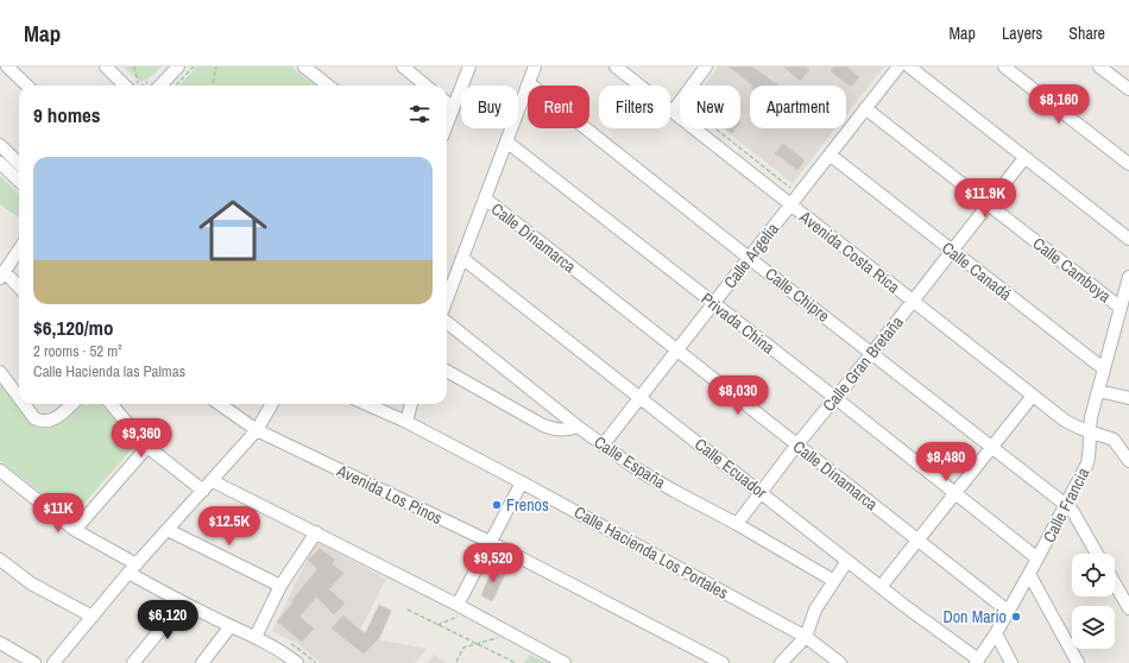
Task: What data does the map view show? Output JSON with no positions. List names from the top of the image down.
{
  "streets": {
    "street": [
      "Calle Dinamarca",
      "Avenida Costa Rica",
      "Calle Argelia",
      "Calle Camboya",
      "Calle Canadá",
      "Calle Chipre",
      "Privada China",
      "Calle Gran Bretaña",
      "Calle España",
      "Calle Ecuador",
      "Avenida Los Pinos",
      "Calle Francia",
      "Calle Hacienda Los Portales"
    ]
  },
  "crossings": [
    ["Calle Dinamarca", "Calle Argelia"],
    ["Calle Dinamarca", "Calle Gran Bretaña"],
    ["Calle Dinamarca", "Calle Francia"],
    ["Avenida Costa Rica", "Calle Argelia"],
    ["Avenida Costa Rica", "Calle Gran Bretaña"],
    ["Avenida Costa Rica", "Calle Francia"],
    ["Calle Argelia", "Calle Camboya"],
    ["Calle Argelia", "Calle Canadá"],
    ["Calle Argelia", "Calle Chipre"],
    ["Calle Argelia", "Privada China"],
    ["Calle Argelia", "Calle España"],
    ["Calle Argelia", "Calle Ecuador"],
    ["Calle Camboya", "Calle Gran Bretaña"],
    ["Calle Camboya", "Calle Francia"],
    ["Calle Canadá", "Calle Gran Bretaña"],
    ["Calle Canadá", "Calle Francia"],
    ["Calle Chipre", "Calle Gran Bretaña"],
    ["Calle Chipre", "Calle Francia"],
    ["Privada China", "Calle Gran Bretaña"],
    ["Privada China", "Calle Francia"],
    ["Calle Gran Bretaña", "Calle España"],
    ["Calle Gran Bretaña", "Calle Ecuador"],
    ["Calle Ecuador", "Calle Francia"]
  ],
  "places": ["Frenos", "Don Mario"],
  "page": {
    "header": "Map",
    "nav": ["Map", "Layers", "Share"],
    "price": [
      "$8,160",
      "$11.9K",
      "$8,030",
      "$9,360",
      "$8,480",
      "$11K",
      "$12.5K",
      "$9,520",
      "$6,120"
    ],
    "chip": [
      "Buy",
      "Rent",
      "Filters",
      "New",
      "Apartment"
    ],
    "heading": "9 homes",
    "list": [
      {
        "name": "$6,120/mo",
        "note": "2 rooms · 52 m² · Calle Hacienda las Palmas"
      }
    ]
  }
}
